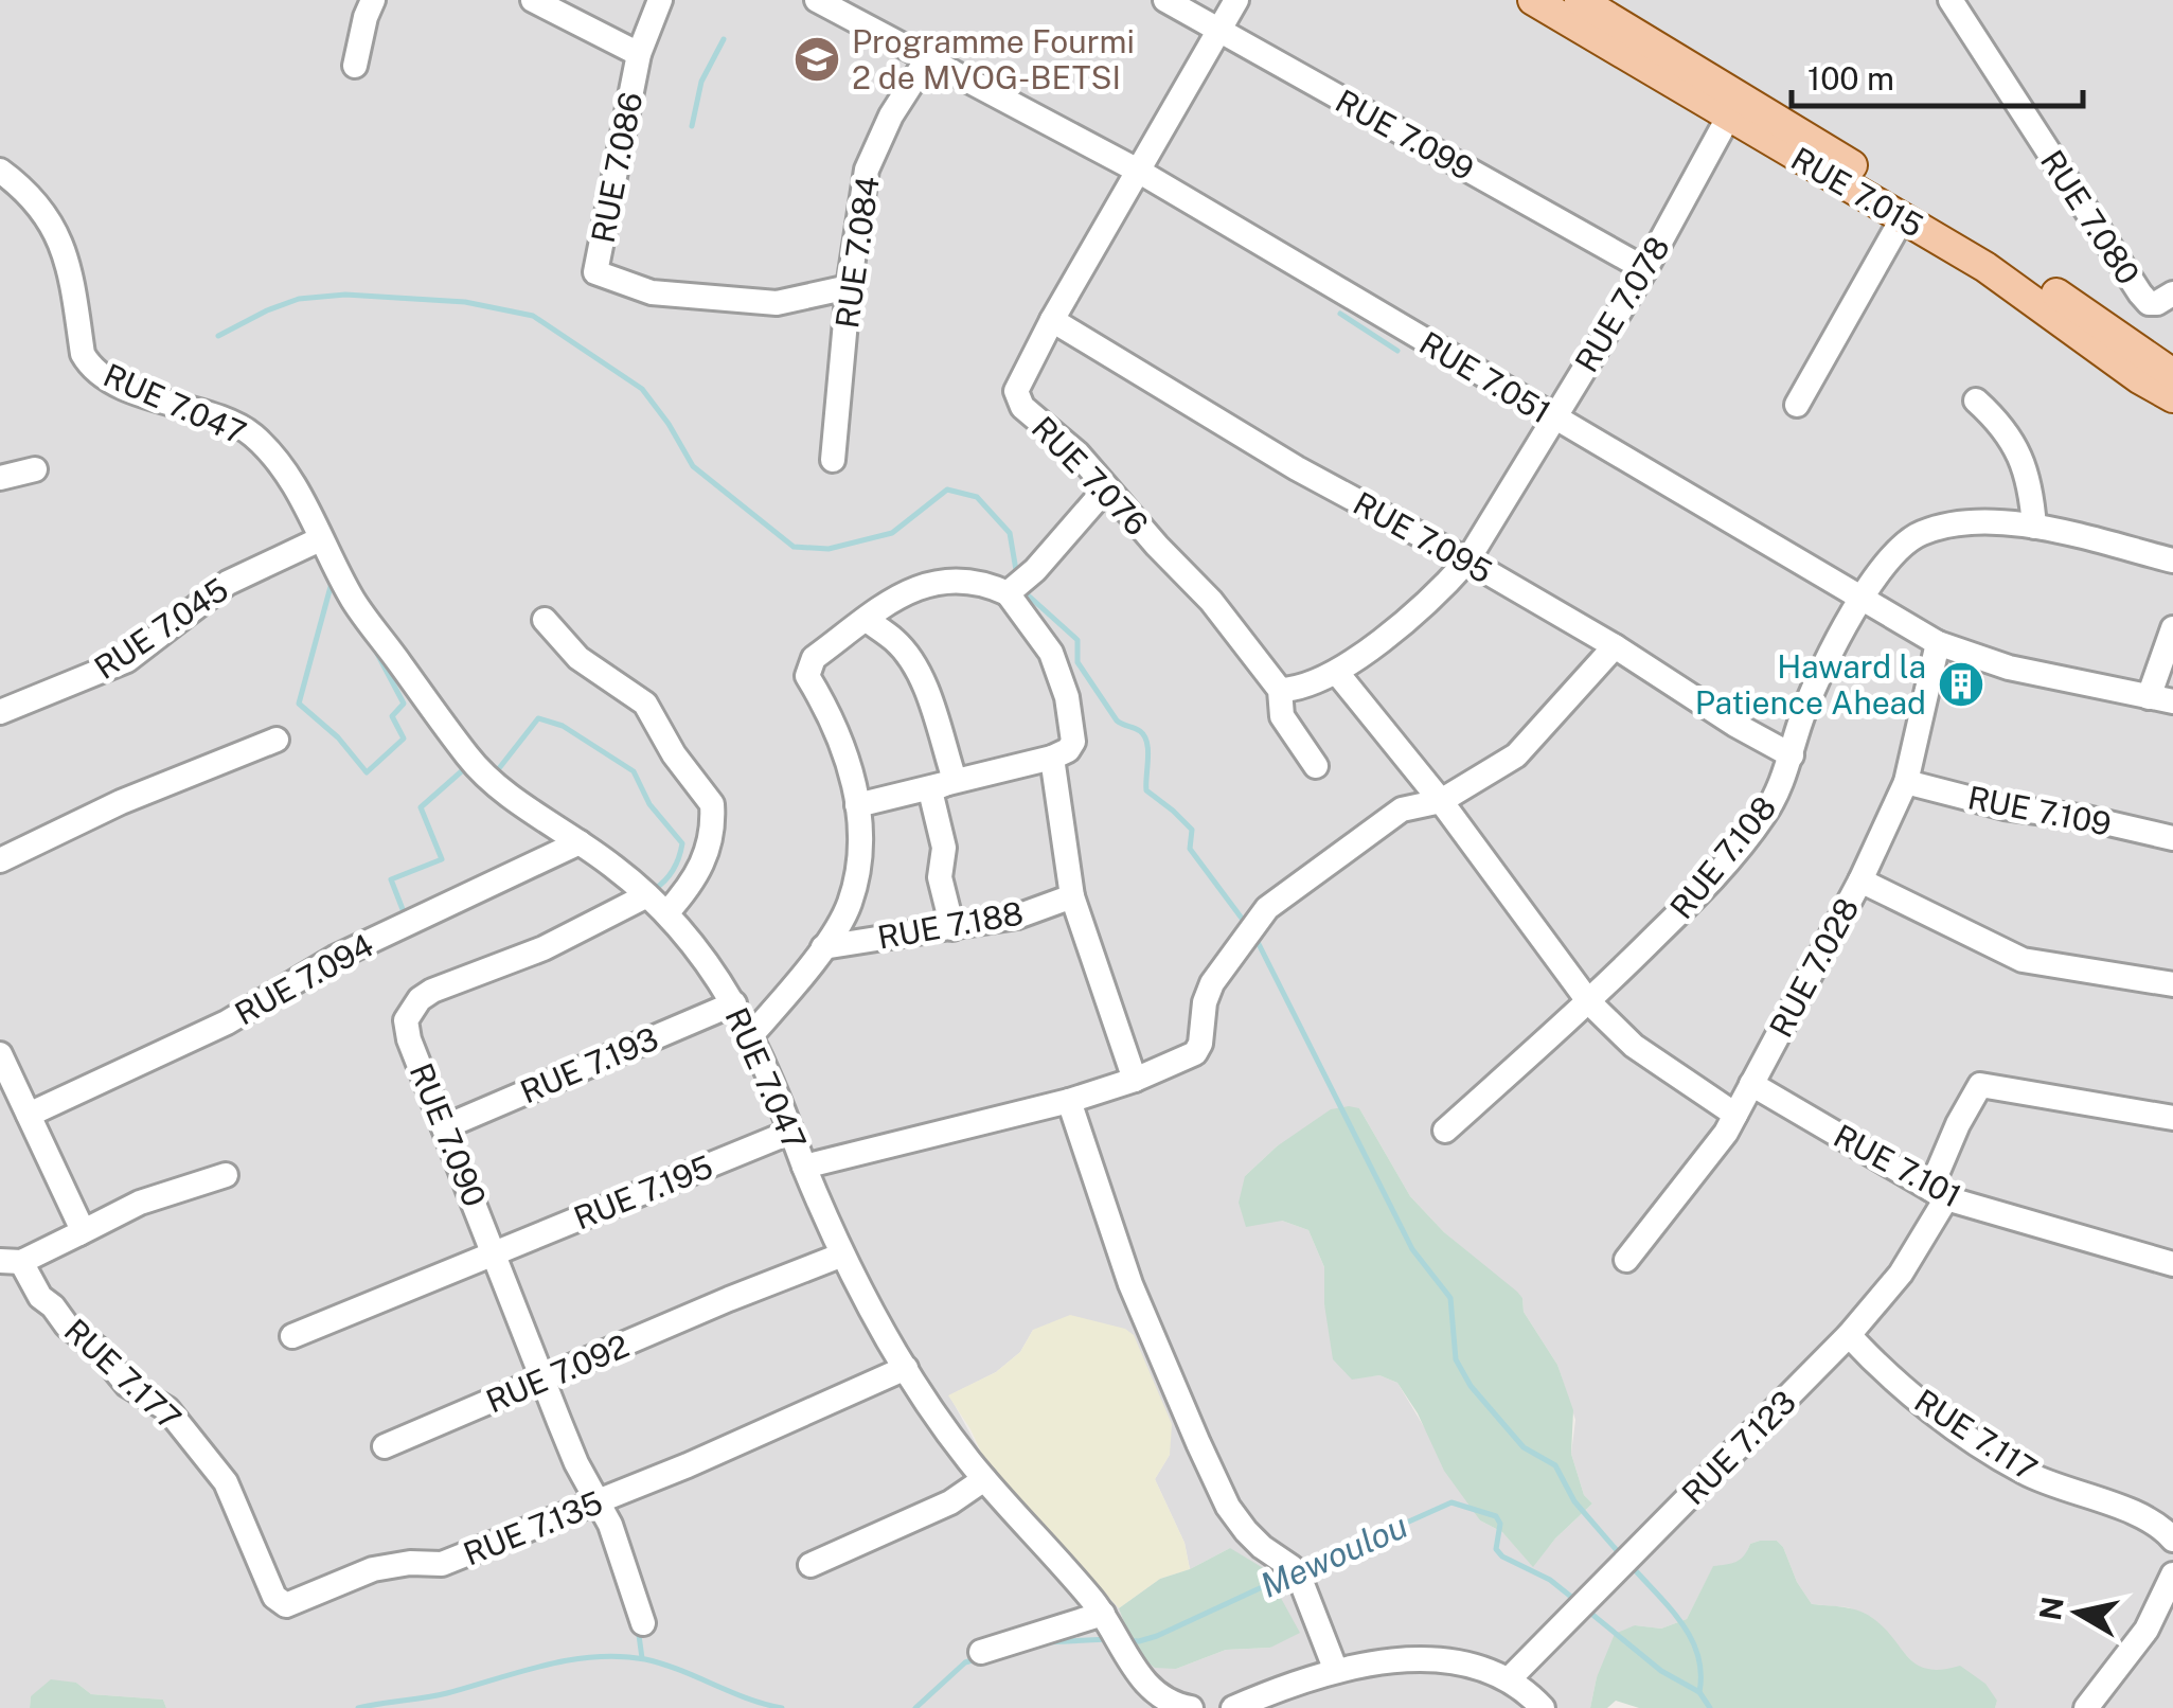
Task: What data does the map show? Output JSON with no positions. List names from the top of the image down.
{
  "streets": {
    "main road": ["RUE 7.015"],
    "street": [
      "RUE 7.099",
      "RUE 7.086",
      "RUE 7.080",
      "RUE 7.084",
      "RUE 7.078",
      "RUE 7.051",
      "RUE 7.047",
      "RUE 7.076",
      "RUE 7.095",
      "RUE 7.045",
      "RUE 7.109",
      "RUE 7.108",
      "RUE 7.188",
      "RUE 7.028",
      "RUE 7.094",
      "RUE 7.193",
      "RUE 7.090",
      "RUE 7.101",
      "RUE 7.195",
      "RUE 7.092",
      "RUE 7.177",
      "RUE 7.117",
      "RUE 7.123",
      "RUE 7.135"
    ]
  },
  "crossings": [
    ["RUE 7.099", "RUE 7.078"],
    ["RUE 7.099", "RUE 7.076"],
    ["RUE 7.086", "RUE 7.084"],
    ["RUE 7.015", "RUE 7.078"],
    ["RUE 7.084", "RUE 7.051"],
    ["RUE 7.078", "RUE 7.051"],
    ["RUE 7.078", "RUE 7.076"],
    ["RUE 7.078", "RUE 7.095"],
    ["RUE 7.051", "RUE 7.076"],
    ["RUE 7.051", "RUE 7.108"],
    ["RUE 7.051", "RUE 7.028"],
    ["RUE 7.047", "RUE 7.095"],
    ["RUE 7.047", "RUE 7.045"],
    ["RUE 7.047", "RUE 7.094"],
    ["RUE 7.047", "RUE 7.193"],
    ["RUE 7.047", "RUE 7.090"],
    ["RUE 7.047", "RUE 7.195"],
    ["RUE 7.076", "RUE 7.095"],
    ["RUE 7.095", "RUE 7.108"],
    ["RUE 7.109", "RUE 7.028"],
    ["RUE 7.028", "RUE 7.101"],
    ["RUE 7.193", "RUE 7.090"],
    ["RUE 7.090", "RUE 7.195"],
    ["RUE 7.090", "RUE 7.092"],
    ["RUE 7.090", "RUE 7.135"],
    ["RUE 7.101", "RUE 7.123"],
    ["RUE 7.177", "RUE 7.135"],
    ["RUE 7.117", "RUE 7.123"]
  ],
  "water": ["Mewoulou"],
  "places": {
    "school or university": ["Programme Fourmi 2 de MVOG-BETSI"],
    "building": ["Haward la Patience Ahead"]
  },
  "scale_bar": "100 m",
  "north": "left"
}
